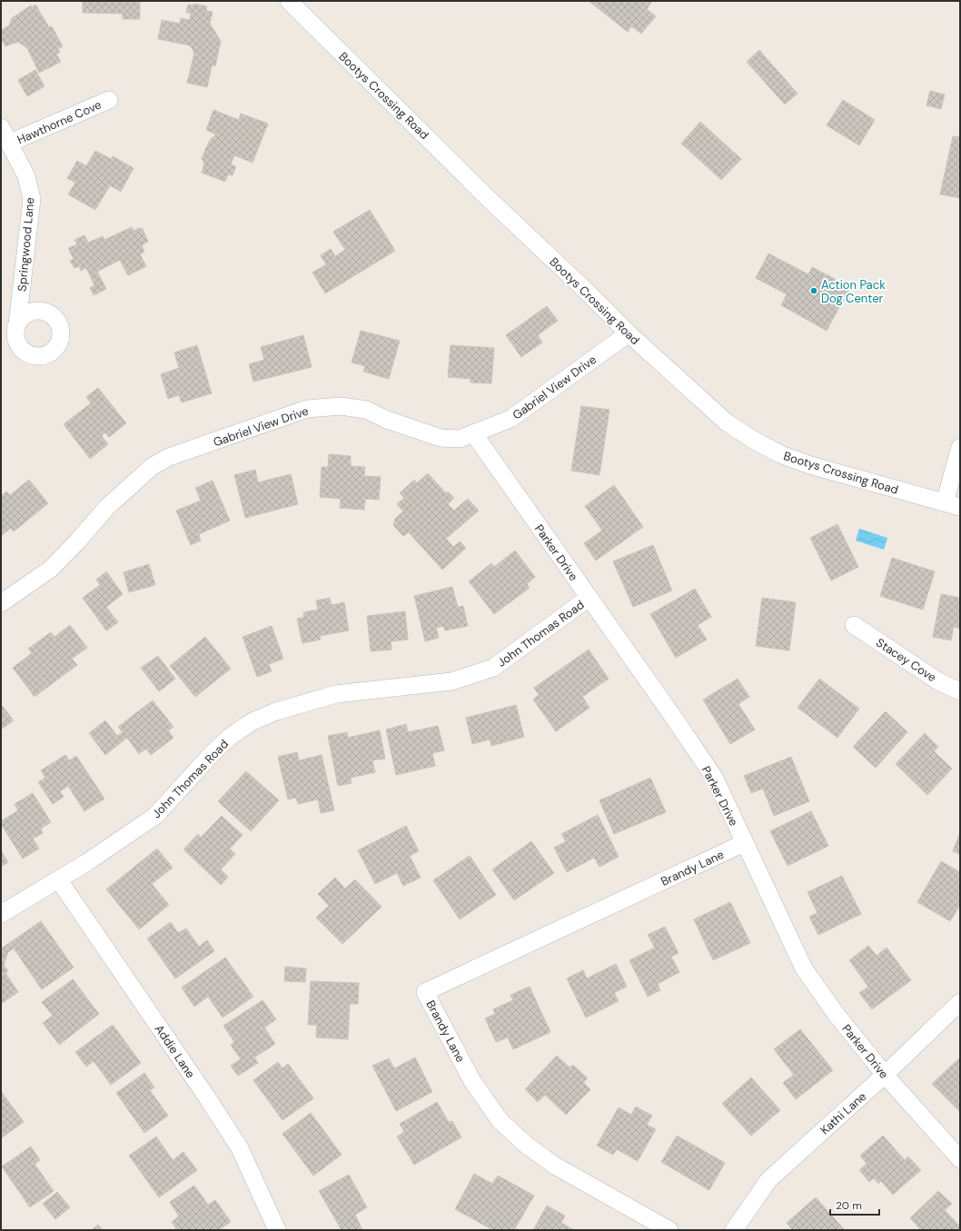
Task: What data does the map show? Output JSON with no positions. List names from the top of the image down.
{
  "streets": {
    "street": [
      "Bootys Crossing Road",
      "Hawthorne Cove",
      "Springwood Lane",
      "Gabriel View Drive",
      "Parker Drive",
      "John Thomas Road",
      "Stacey Cove",
      "Brandy Lane",
      "Addie Lane",
      "Kathi Lane"
    ]
  },
  "crossings": [
    ["Bootys Crossing Road", "Gabriel View Drive"],
    ["Hawthorne Cove", "Springwood Lane"],
    ["Gabriel View Drive", "Parker Drive"],
    ["Parker Drive", "John Thomas Road"],
    ["Parker Drive", "Brandy Lane"],
    ["Parker Drive", "Kathi Lane"],
    ["John Thomas Road", "Addie Lane"]
  ],
  "places": ["Action Pack Dog Center"],
  "scale_bar": "20 m"
}
